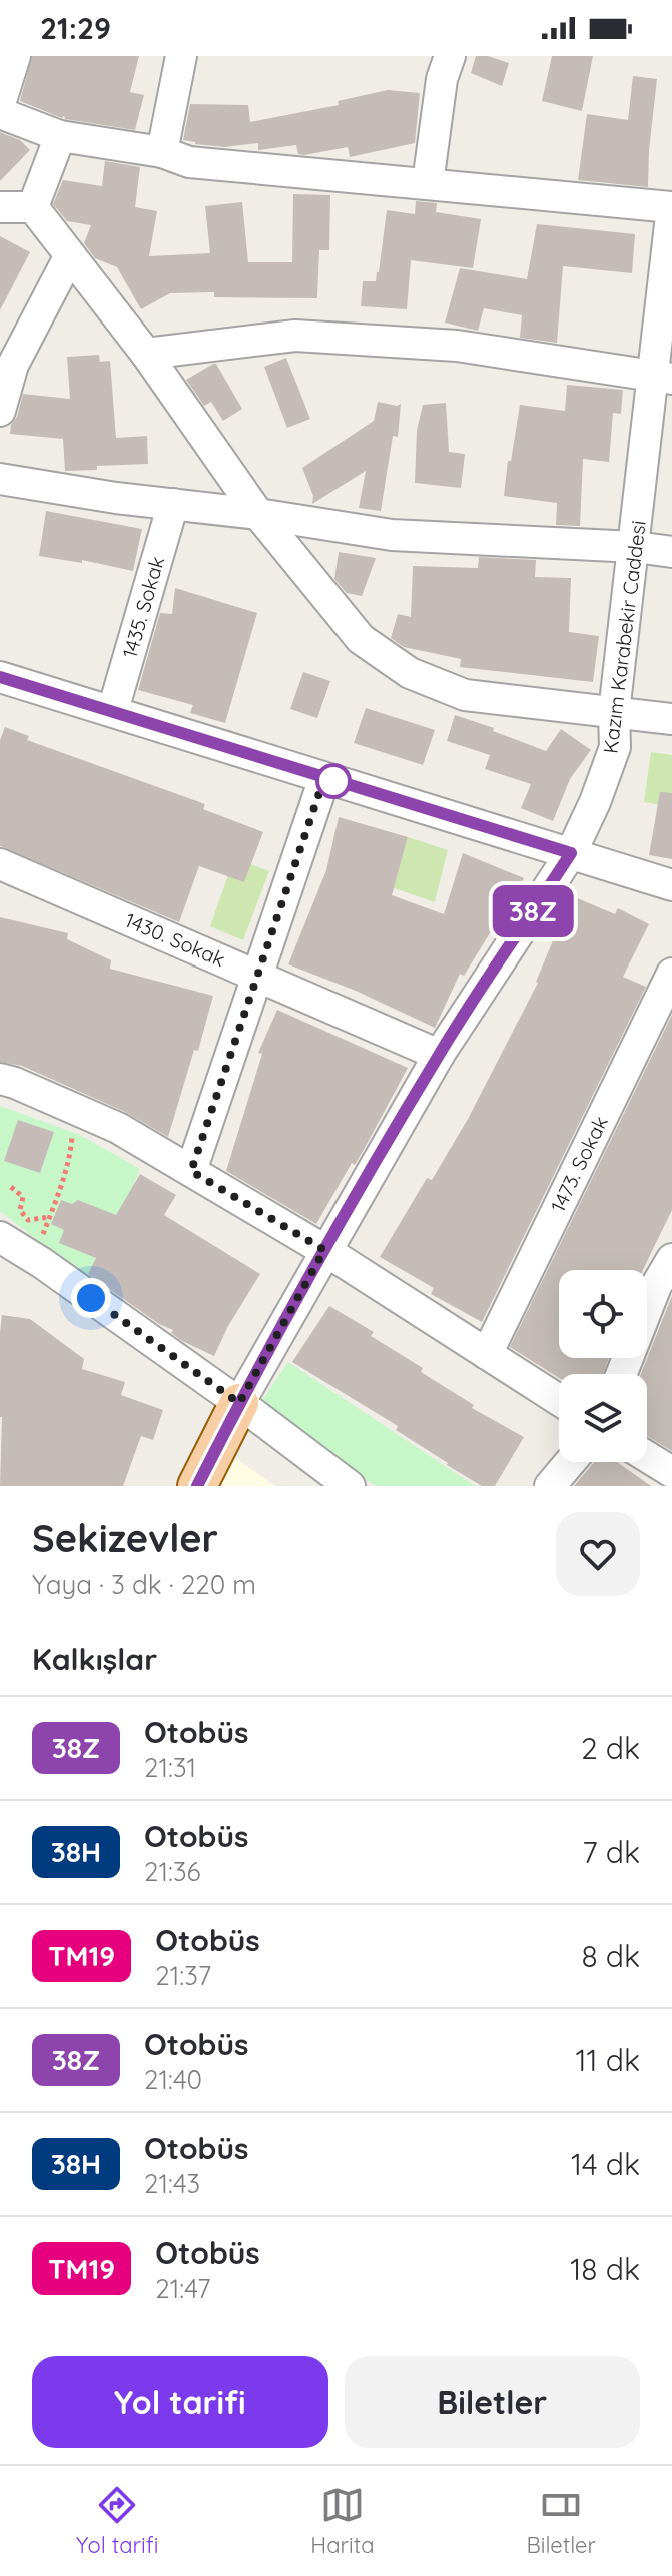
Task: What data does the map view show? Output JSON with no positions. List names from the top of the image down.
{
  "streets": {
    "main road": ["Kazım Karabekir Caddesi"],
    "street": ["1435. Sokak", "1430. Sokak", "1473. Sokak"]
  },
  "crossings": [
    ["Kazım Karabekir Caddesi", "1430. Sokak"]
  ],
  "lines": ["bus line 38Z"],
  "page": {
    "status": "21:29",
    "on_map": "38Z",
    "heading": [
      ["Sekizevler", "Yaya · 3 dk · 220 m"],
      "Kalkışlar"
    ],
    "list": [
      {
        "mark": "38Z",
        "name": "Otobüs",
        "note": "21:31",
        "value": "2 dk"
      },
      {
        "mark": "38H",
        "name": "Otobüs",
        "note": "21:36",
        "value": "7 dk"
      },
      {
        "mark": "TM19",
        "name": "Otobüs",
        "note": "21:37",
        "value": "8 dk"
      },
      {
        "mark": "38Z",
        "name": "Otobüs",
        "note": "21:40",
        "value": "11 dk"
      },
      {
        "mark": "38H",
        "name": "Otobüs",
        "note": "21:43",
        "value": "14 dk"
      },
      {
        "mark": "TM19",
        "name": "Otobüs",
        "note": "21:47",
        "value": "18 dk"
      }
    ],
    "buttons": ["Yol tarifi", "Biletler"],
    "tabs": ["Yol tarifi", "Harita", "Biletler"]
  }
}
